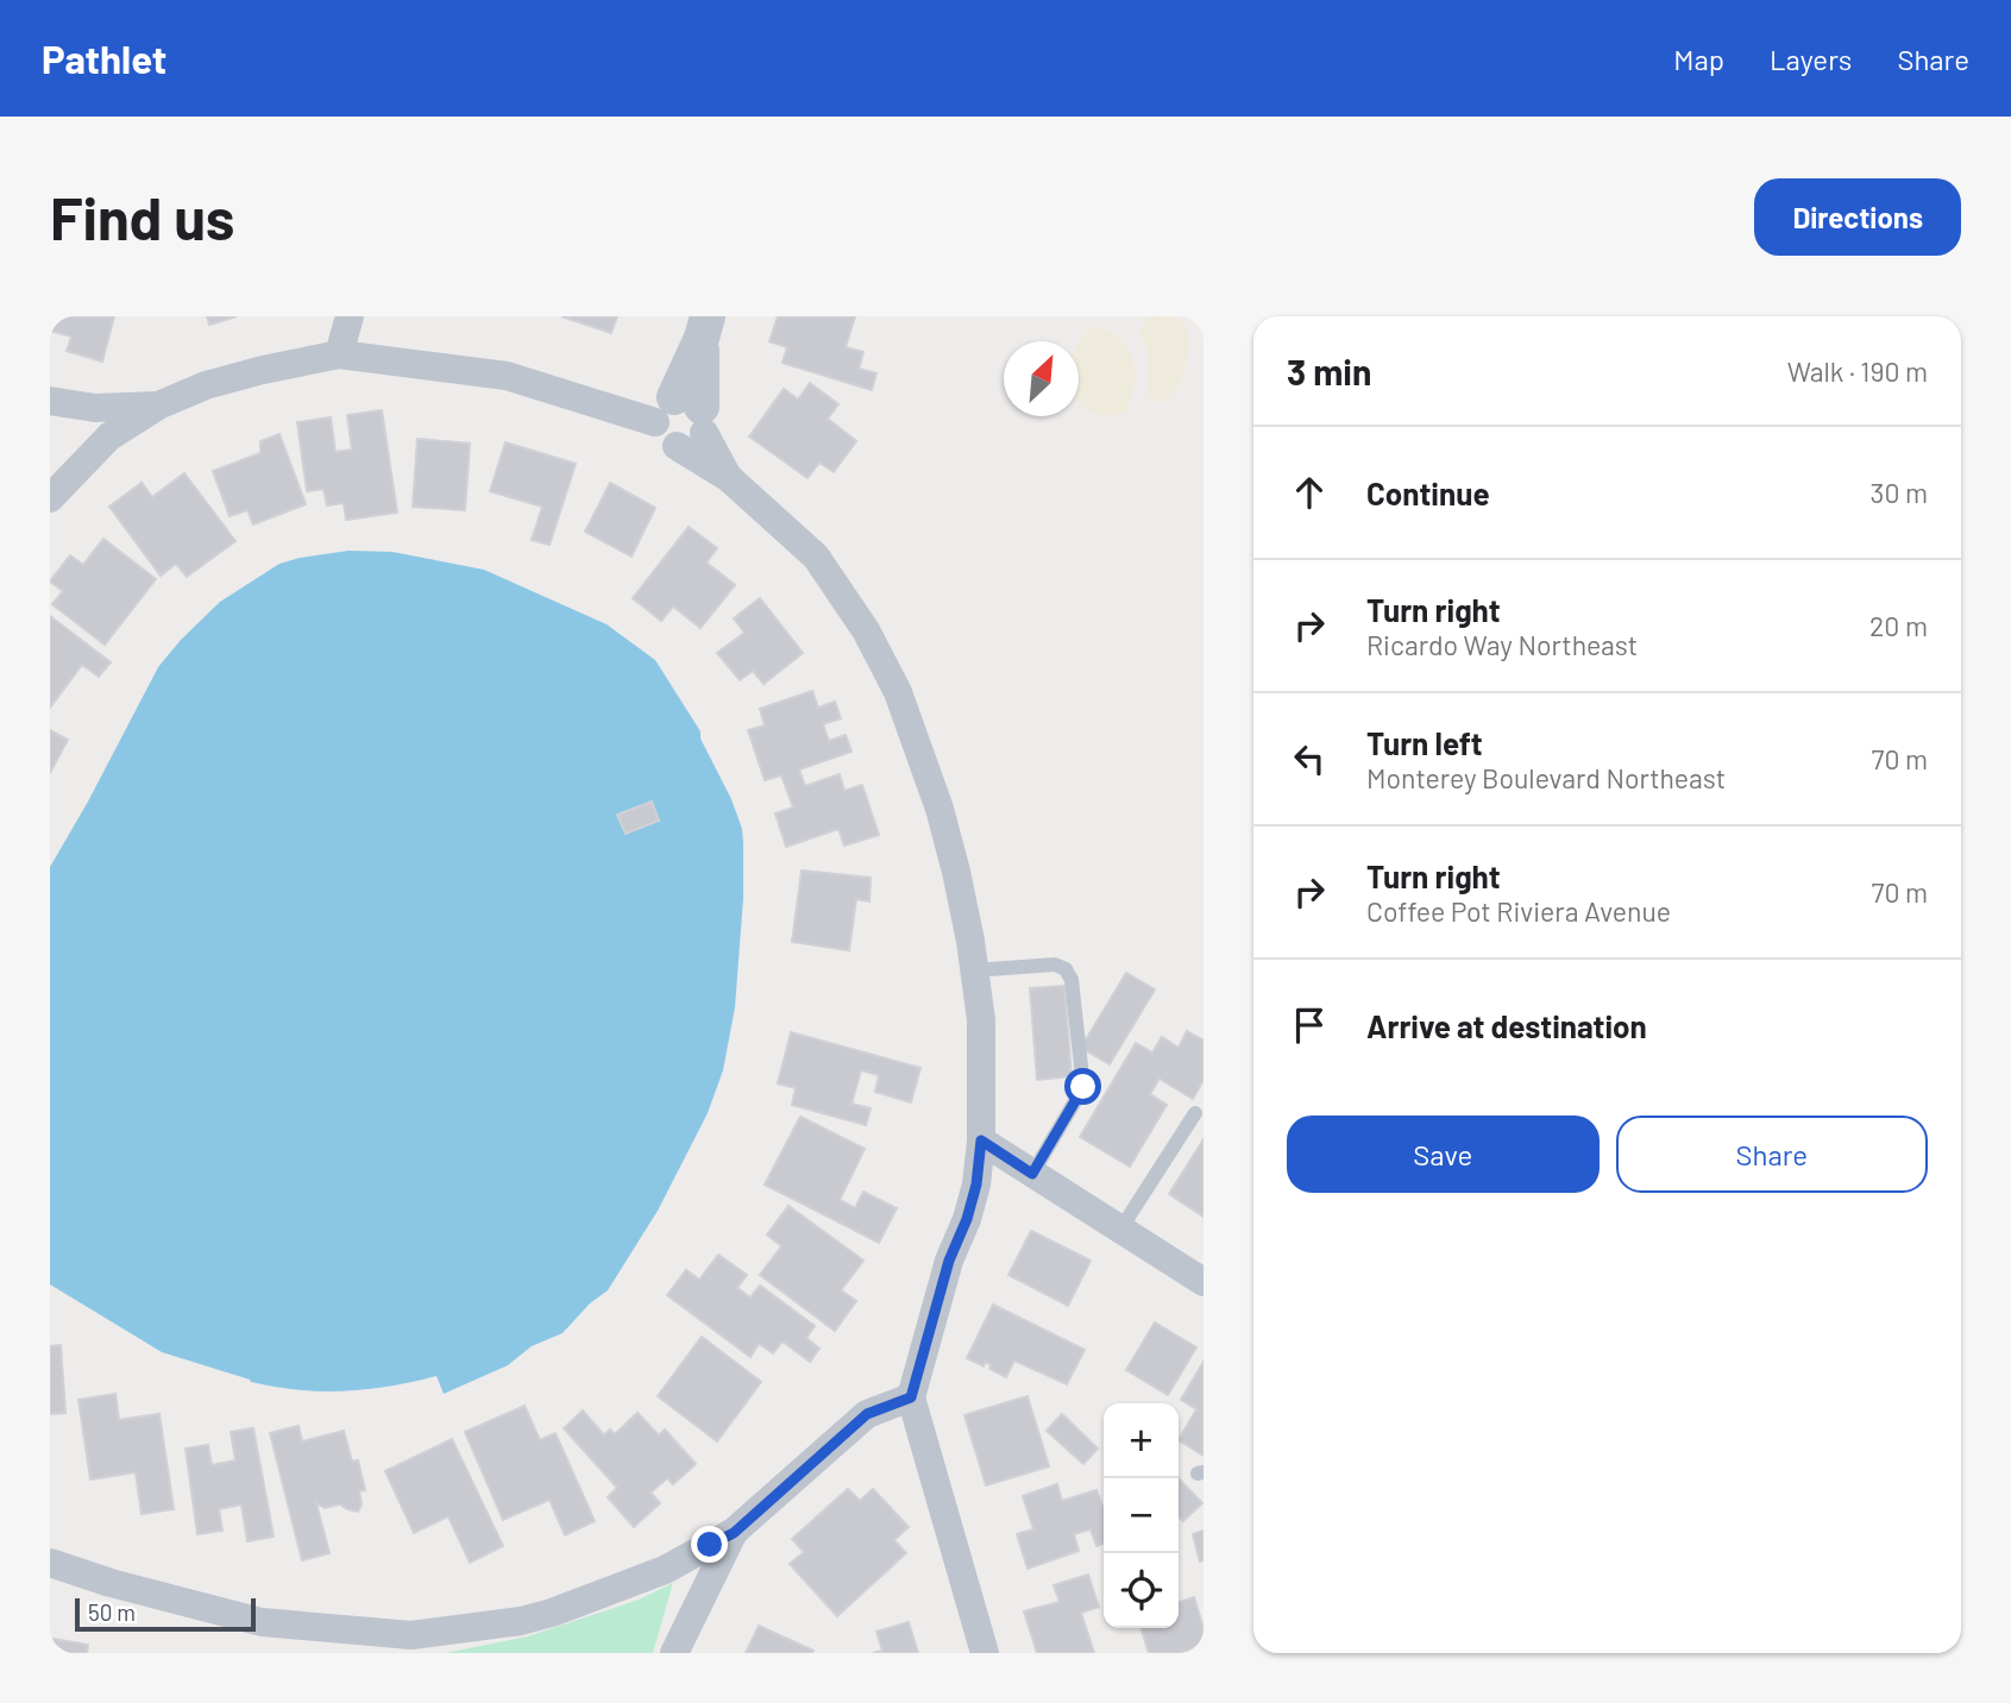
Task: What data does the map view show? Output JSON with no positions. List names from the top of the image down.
{
  "scale_bar": "50 m",
  "north": "top right",
  "page": {
    "header": "Pathlet",
    "nav": ["Map", "Layers", "Share"],
    "buttons": [
      "Directions",
      ["Save", "Share"]
    ],
    "title": "Find us",
    "heading": ["3 min", "Walk · 190 m"],
    "list": [
      ["Continue", "30 m"],
      ["Turn right", "Ricardo Way Northeast", "20 m"],
      ["Turn left", "Monterey Boulevard Northeast", "70 m"],
      ["Turn right", "Coffee Pot Riviera Avenue", "70 m"],
      "Arrive at destination"
    ],
    "map_buttons": ["+", "−"],
    "scale": "50 m"
  }
}
